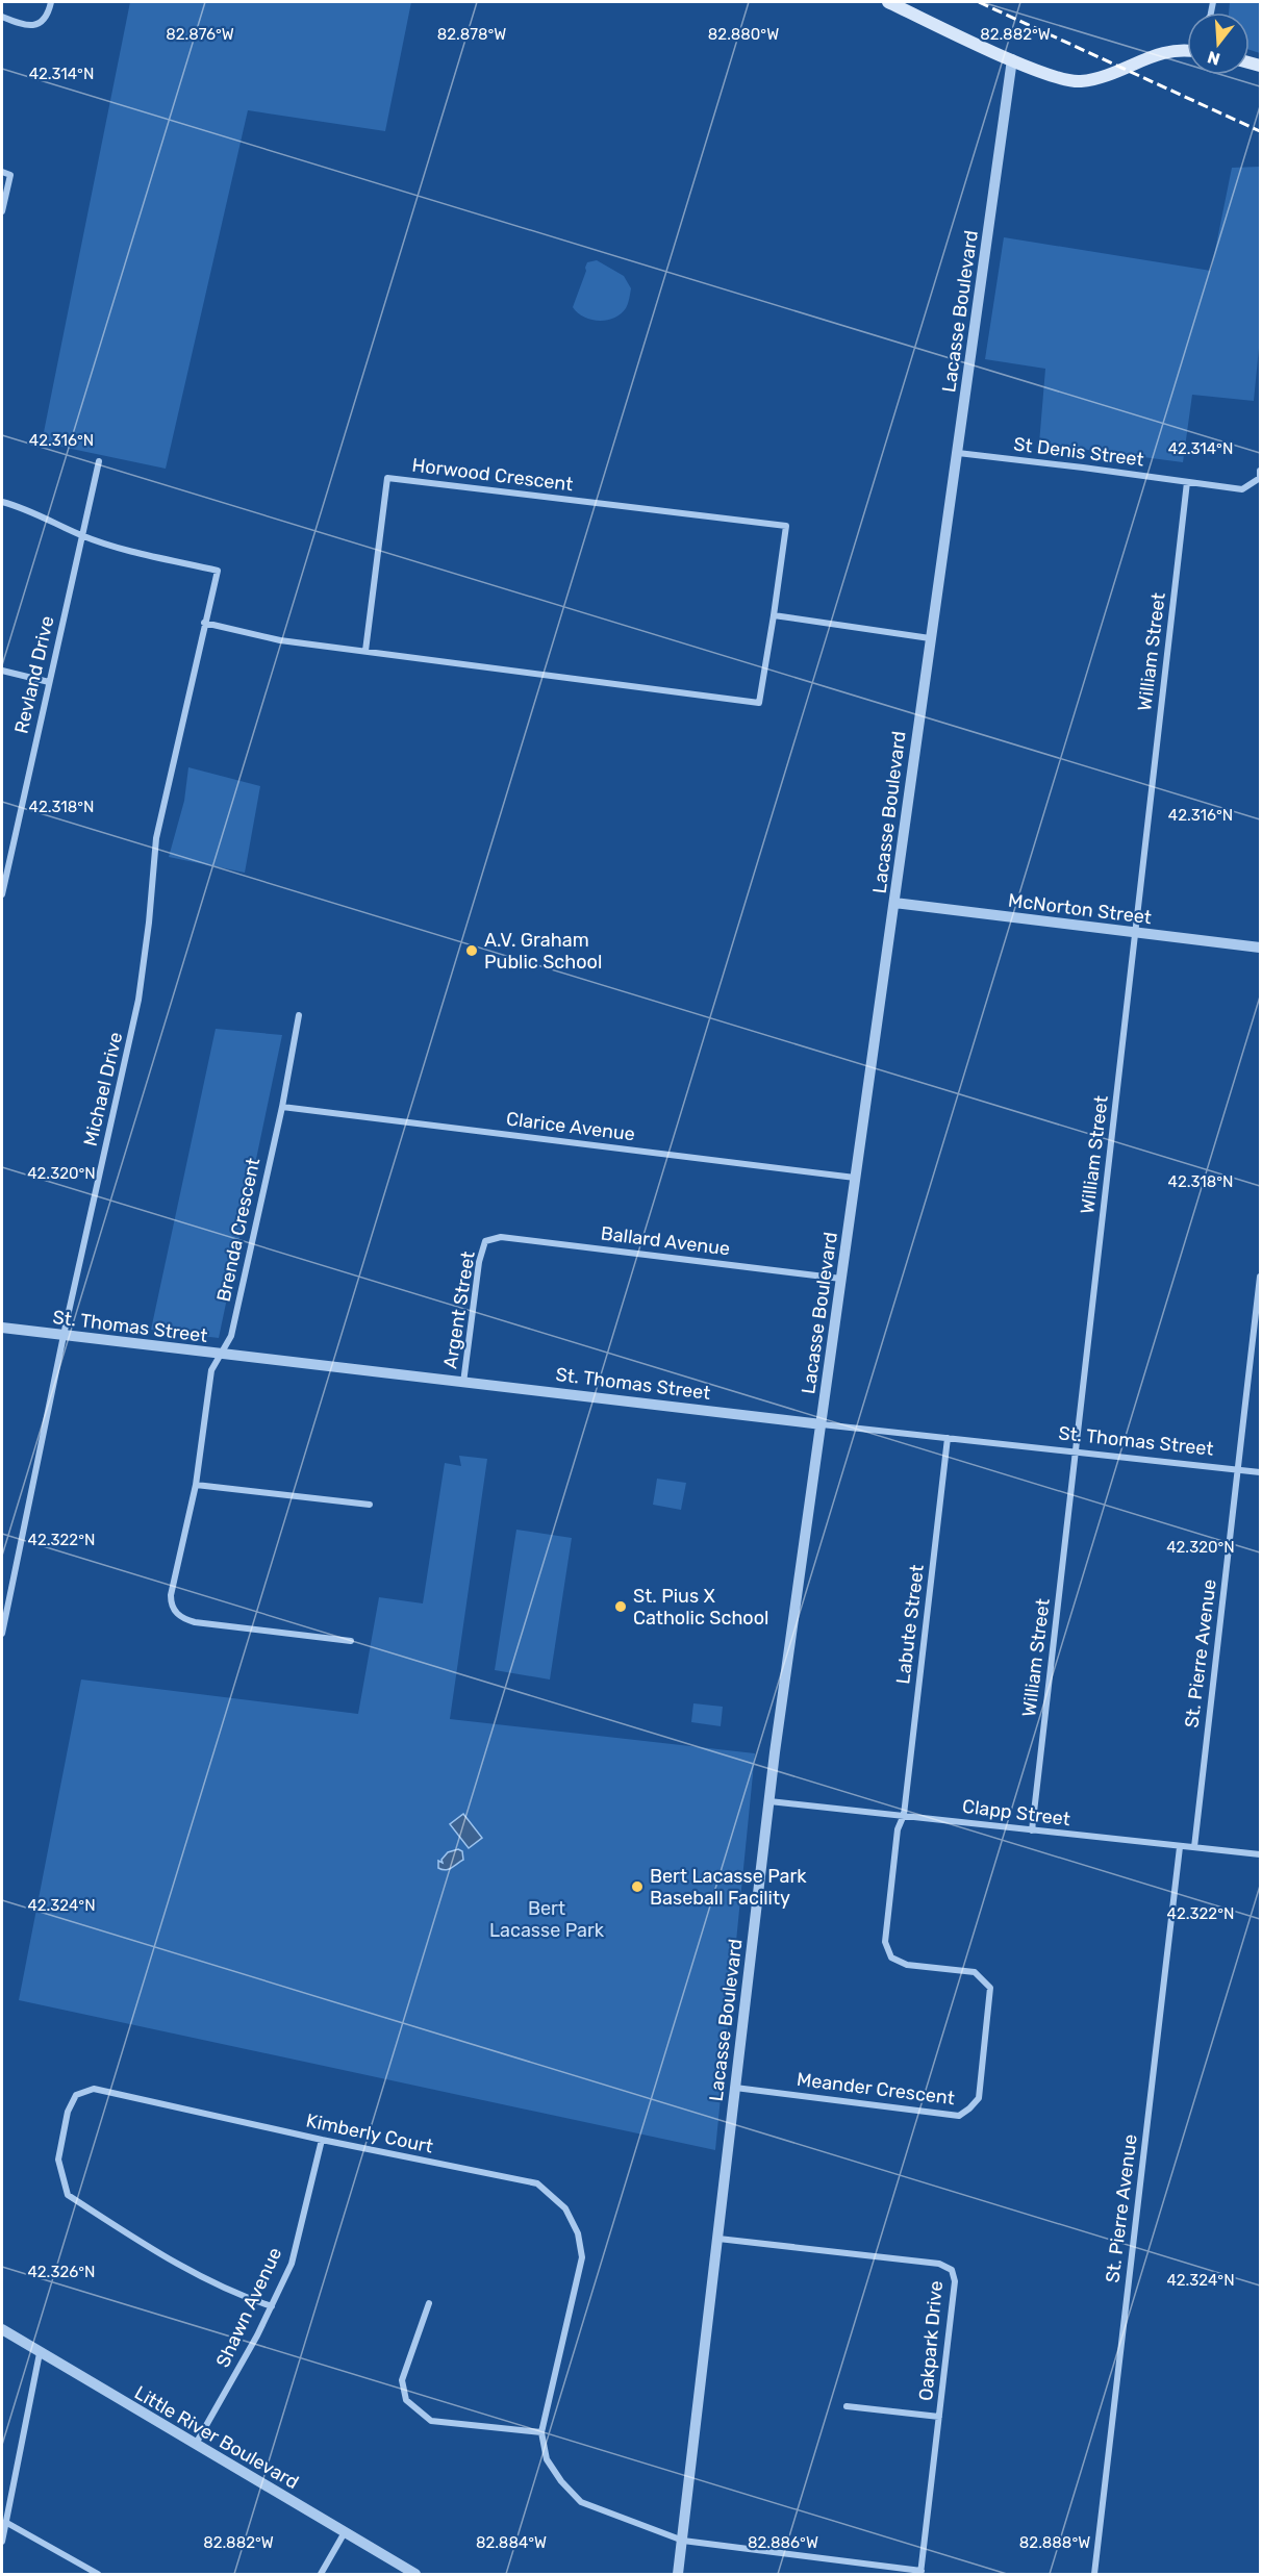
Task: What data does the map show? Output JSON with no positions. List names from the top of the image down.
{
  "streets": {
    "street": [
      "Lacasse Boulevard",
      "St Denis Street",
      "Horwood Crescent",
      "William Street",
      "Revland Drive",
      "McNorton Street",
      "Michael Drive",
      "Clarice Avenue",
      "Brenda Crescent",
      "Ballard Avenue",
      "Argent Street",
      "St. Thomas Street",
      "Labute Street",
      "St. Pierre Avenue",
      "Clapp Street",
      "Meander Crescent",
      "Kimberly Court",
      "Shawn Avenue",
      "Oakpark Drive",
      "Little River Boulevard"
    ]
  },
  "crossings": [
    ["Lacasse Boulevard", "St Denis Street"],
    ["Lacasse Boulevard", "McNorton Street"],
    ["Lacasse Boulevard", "Clarice Avenue"],
    ["Lacasse Boulevard", "Ballard Avenue"],
    ["Lacasse Boulevard", "St. Thomas Street"],
    ["Lacasse Boulevard", "Clapp Street"],
    ["Lacasse Boulevard", "Meander Crescent"],
    ["Lacasse Boulevard", "Kimberly Court"],
    ["Lacasse Boulevard", "Oakpark Drive"],
    ["St Denis Street", "William Street"],
    ["William Street", "McNorton Street"],
    ["William Street", "St. Thomas Street"],
    ["William Street", "Clapp Street"],
    ["Revland Drive", "Michael Drive"],
    ["Michael Drive", "St. Thomas Street"],
    ["Clarice Avenue", "Brenda Crescent"],
    ["Brenda Crescent", "St. Thomas Street"],
    ["Ballard Avenue", "Argent Street"],
    ["Argent Street", "St. Thomas Street"],
    ["St. Thomas Street", "Labute Street"],
    ["St. Thomas Street", "St. Pierre Avenue"],
    ["Labute Street", "Clapp Street"],
    ["Labute Street", "Meander Crescent"],
    ["St. Pierre Avenue", "Clapp Street"],
    ["Clapp Street", "Meander Crescent"],
    ["Kimberly Court", "Shawn Avenue"],
    ["Kimberly Court", "Oakpark Drive"],
    ["Shawn Avenue", "Little River Boulevard"]
  ],
  "parks": ["Bert Lacasse Park"],
  "places": ["A.V. Graham Public School", "St. Pius X Catholic School", "Bert Lacasse Park Baseball Facility"],
  "north": "bottom",
  "coordinates": [
    "82.876°W",
    "82.878°W",
    "82.880°W",
    "82.882°W",
    "42.314°N",
    "42.316°N",
    "42.318°N",
    "42.320°N",
    "42.322°N",
    "42.324°N",
    "42.326°N",
    "82.884°W",
    "82.886°W",
    "82.888°W"
  ]
}
